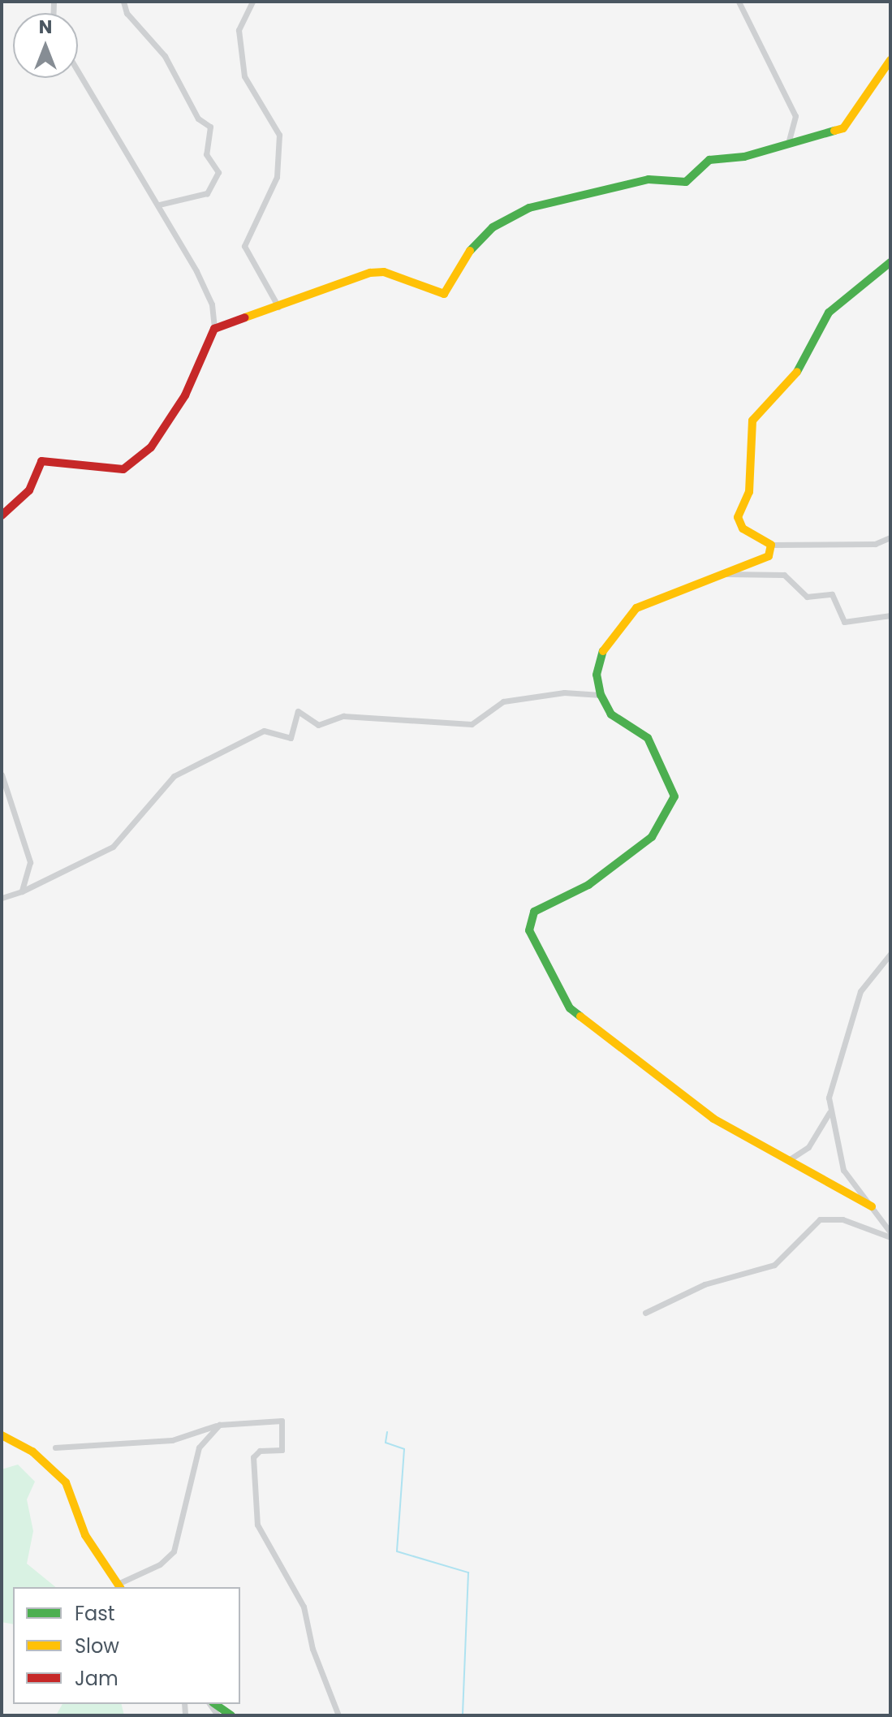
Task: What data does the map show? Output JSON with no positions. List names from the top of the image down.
{
  "legend": ["Fast", "Slow", "Jam"],
  "north": "top"
}
